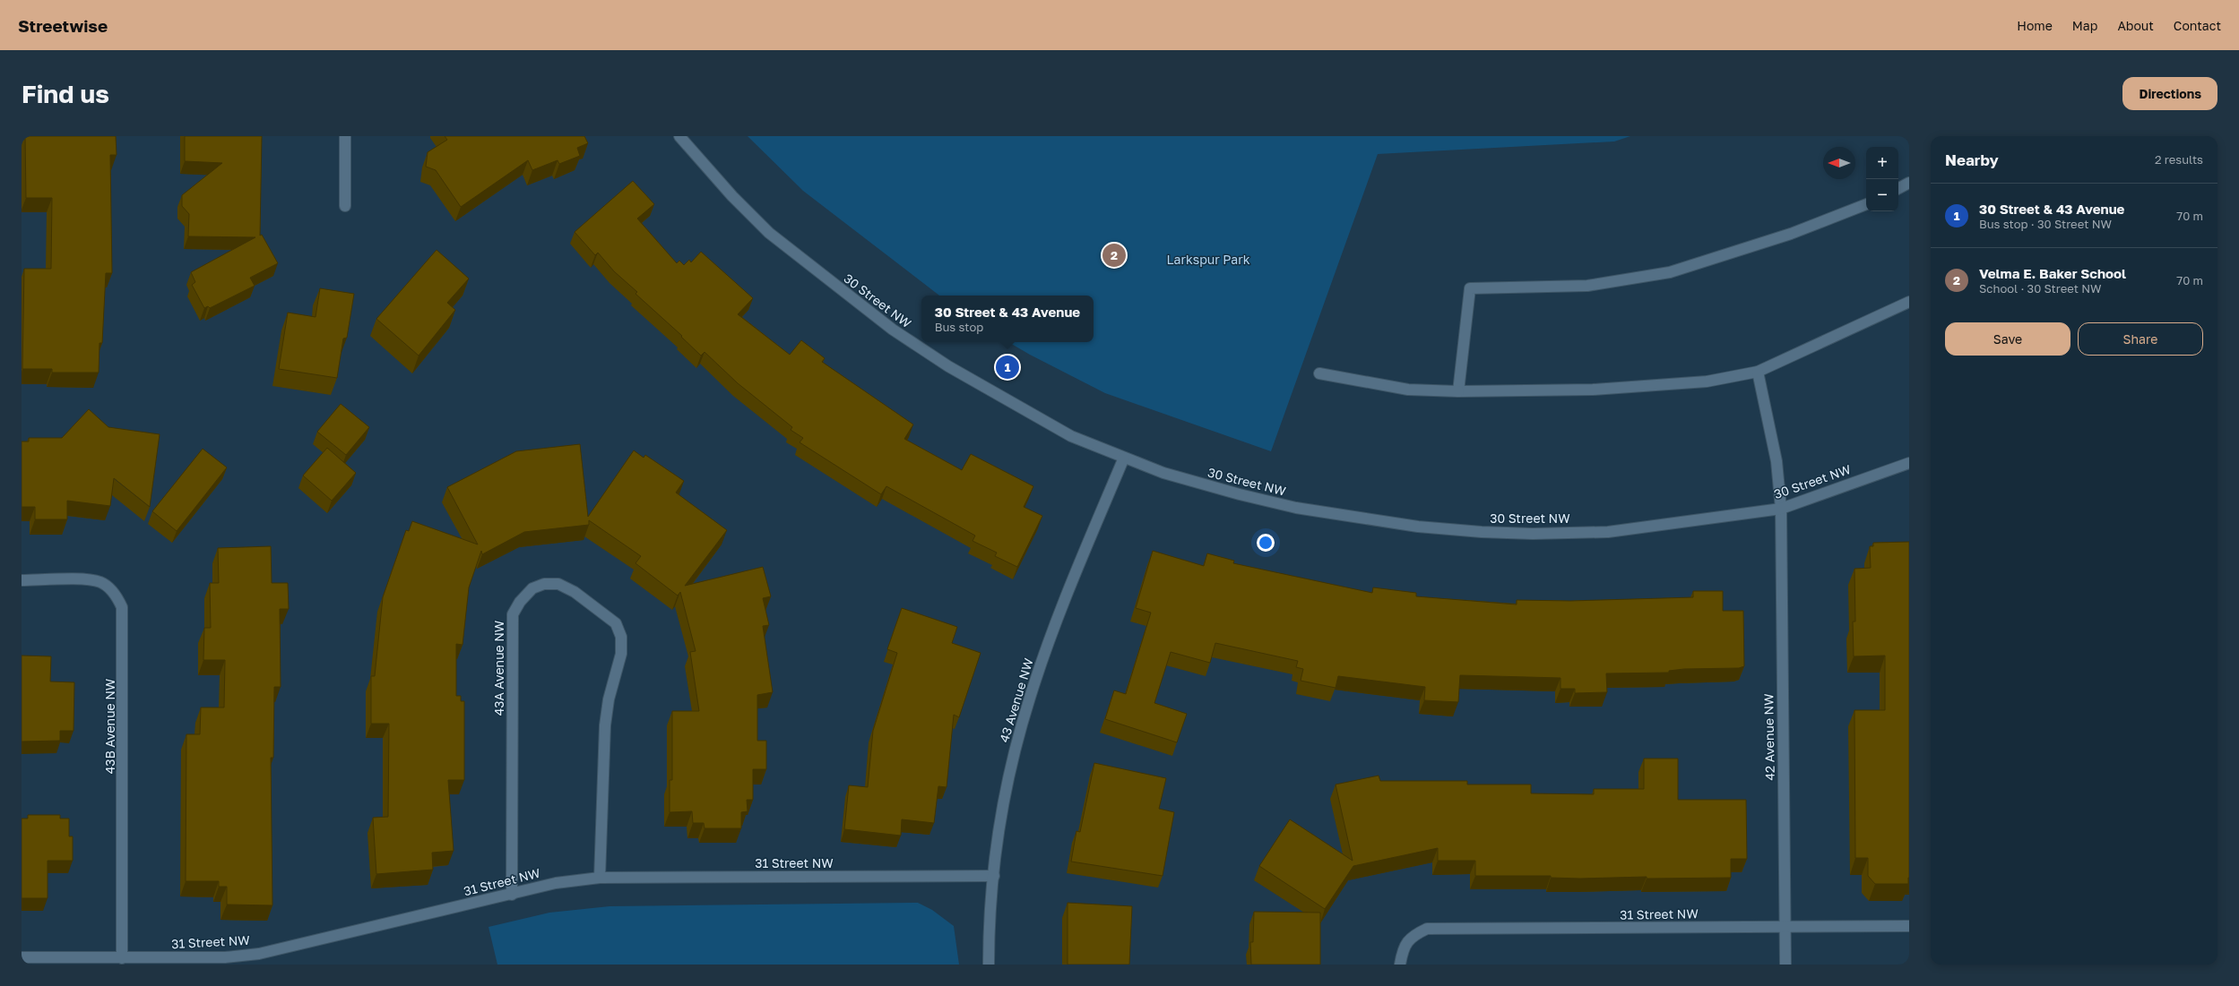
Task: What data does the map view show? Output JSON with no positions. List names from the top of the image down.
{
  "streets": {
    "street": [
      "30 Street NW",
      "43A Avenue NW",
      "43 Avenue NW",
      "43B Avenue NW",
      "42 Avenue NW",
      "31 Street NW"
    ]
  },
  "crossings": [
    ["30 Street NW", "43 Avenue NW"],
    ["30 Street NW", "42 Avenue NW"],
    ["43A Avenue NW", "31 Street NW"],
    ["43 Avenue NW", "31 Street NW"],
    ["43B Avenue NW", "31 Street NW"],
    ["42 Avenue NW", "31 Street NW"]
  ],
  "parks": ["Larkspur Park"],
  "north": "left",
  "page": {
    "header": "Streetwise",
    "nav": [
      "Home",
      "Map",
      "About",
      "Contact"
    ],
    "buttons": [
      "Directions",
      ["Save", "Share"]
    ],
    "title": "Find us",
    "heading": ["Nearby", "2 results"],
    "map_buttons": ["+", "−"],
    "list": [
      {
        "mark": "1",
        "name": "30 Street & 43 Avenue",
        "note": "Bus stop · 30 Street NW",
        "value": "70 m"
      },
      {
        "mark": "2",
        "name": "Velma E. Baker School",
        "note": "School · 30 Street NW",
        "value": "70 m"
      }
    ],
    "pins": ["2", "1"],
    "popup": ["30 Street & 43 Avenue", "Bus stop"]
  }
}
